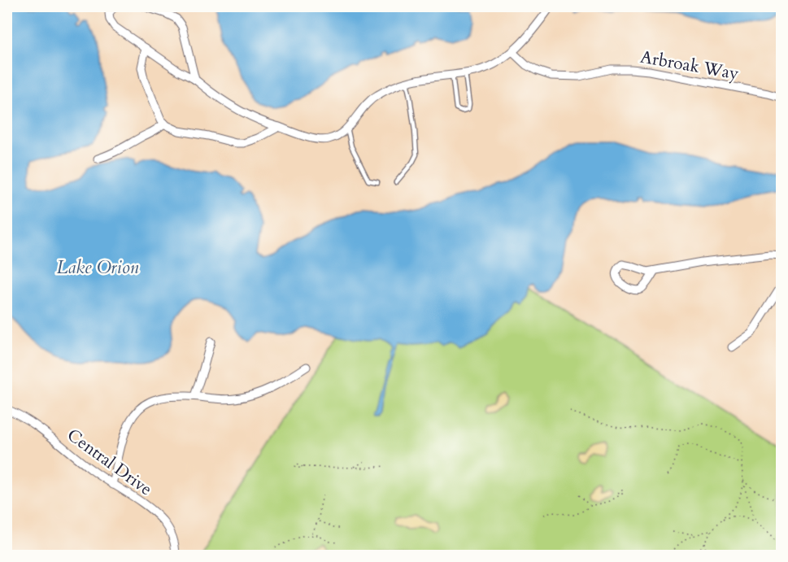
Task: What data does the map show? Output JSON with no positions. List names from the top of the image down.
{
  "streets": {
    "street": ["Arbroak Way", "Central Drive"]
  },
  "water": ["Lake Orion"]
}
